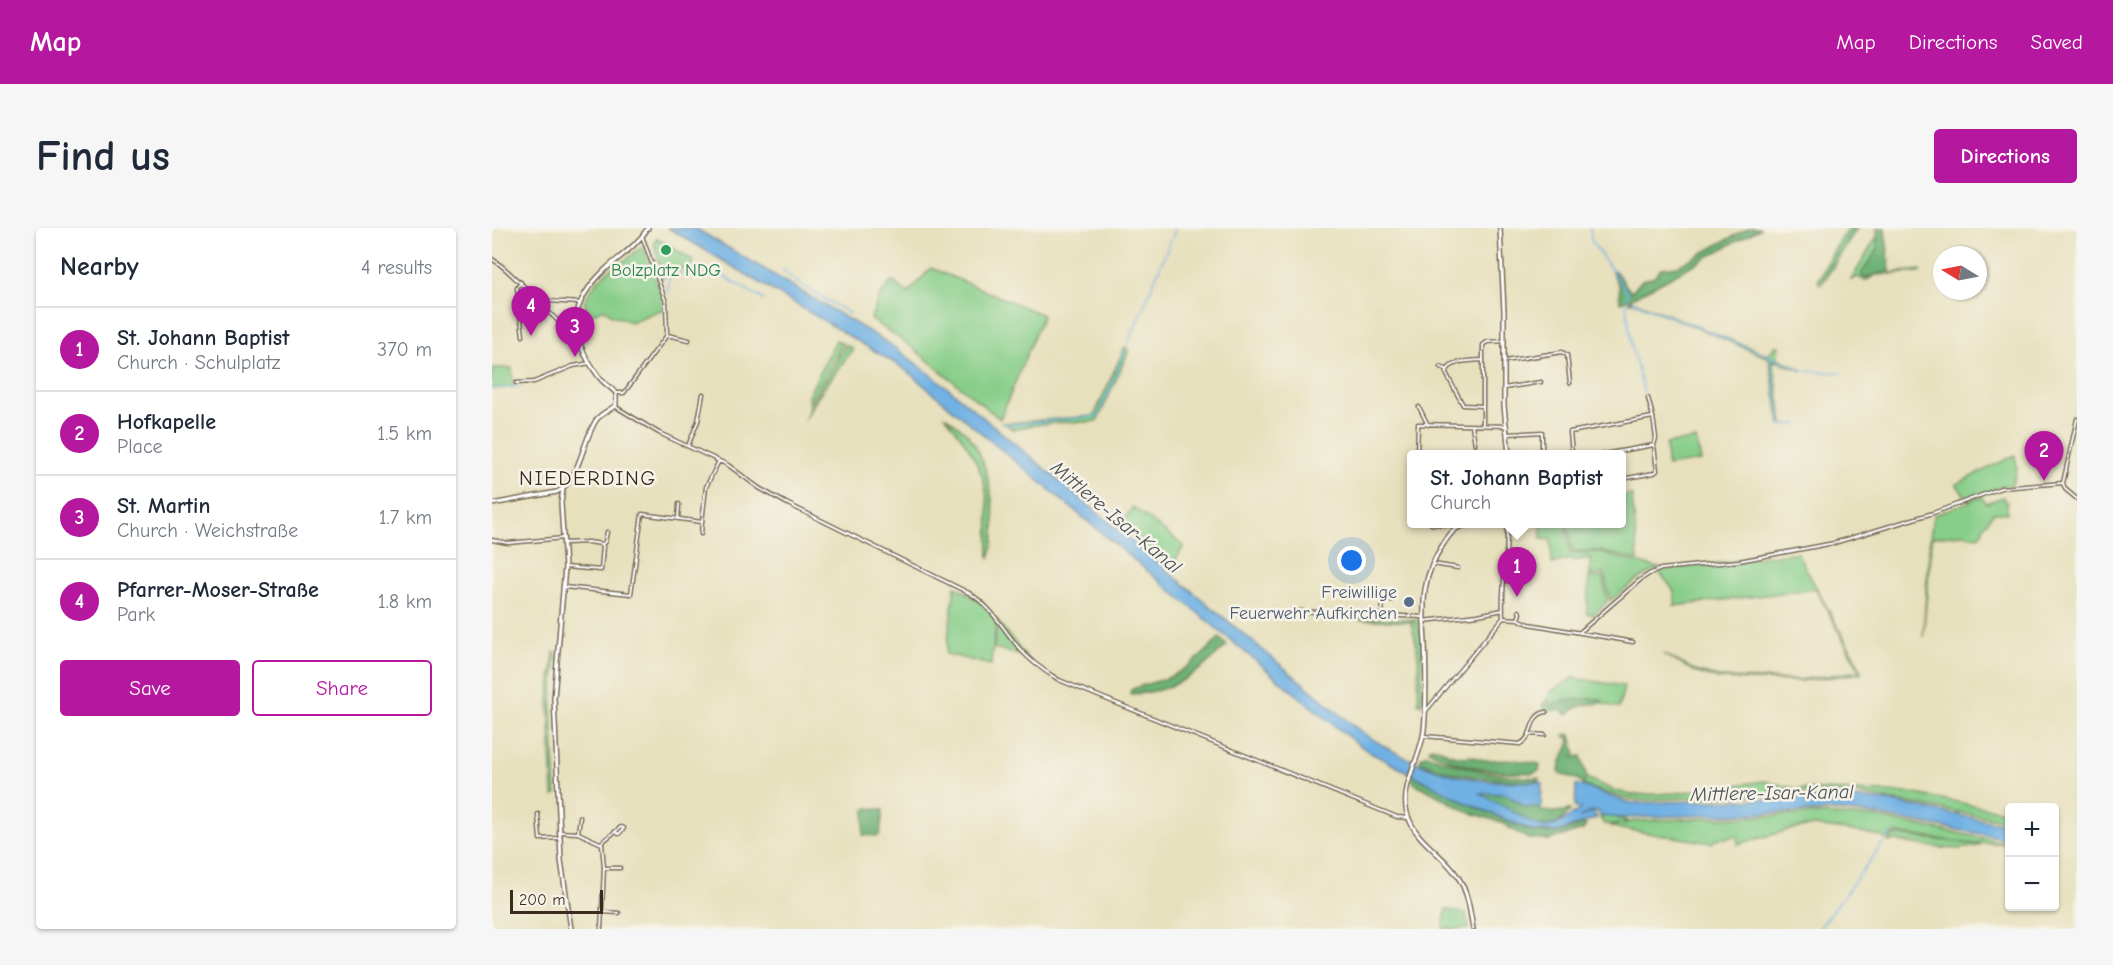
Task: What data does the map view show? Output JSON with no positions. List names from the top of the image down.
{
  "districts": ["NIEDERDING"],
  "water": ["Mittlere-Isar-Kanal"],
  "places": ["Bolzplatz NDG", "Freiwillige Feuerwehr Aufkirchen"],
  "scale_bar": "200 m",
  "north": "left",
  "page": {
    "header": "Map",
    "nav": ["Map", "Directions", "Saved"],
    "buttons": [
      "Directions",
      ["Save", "Share"]
    ],
    "title": "Find us",
    "heading": ["Nearby", "4 results"],
    "pins": [
      "4",
      "3",
      "2",
      "1"
    ],
    "list": [
      {
        "mark": "1",
        "name": "St. Johann Baptist",
        "note": "Church · Schulplatz",
        "value": "370 m"
      },
      {
        "mark": "2",
        "name": "Hofkapelle",
        "note": "Place",
        "value": "1.5 km"
      },
      {
        "mark": "3",
        "name": "St. Martin",
        "note": "Church · Weichstraße",
        "value": "1.7 km"
      },
      {
        "mark": "4",
        "name": "Pfarrer-Moser-Straße",
        "note": "Park",
        "value": "1.8 km"
      }
    ],
    "popup": ["St. Johann Baptist", "Church"],
    "map_buttons": ["+", "−"],
    "scale": "200 m"
  }
}
